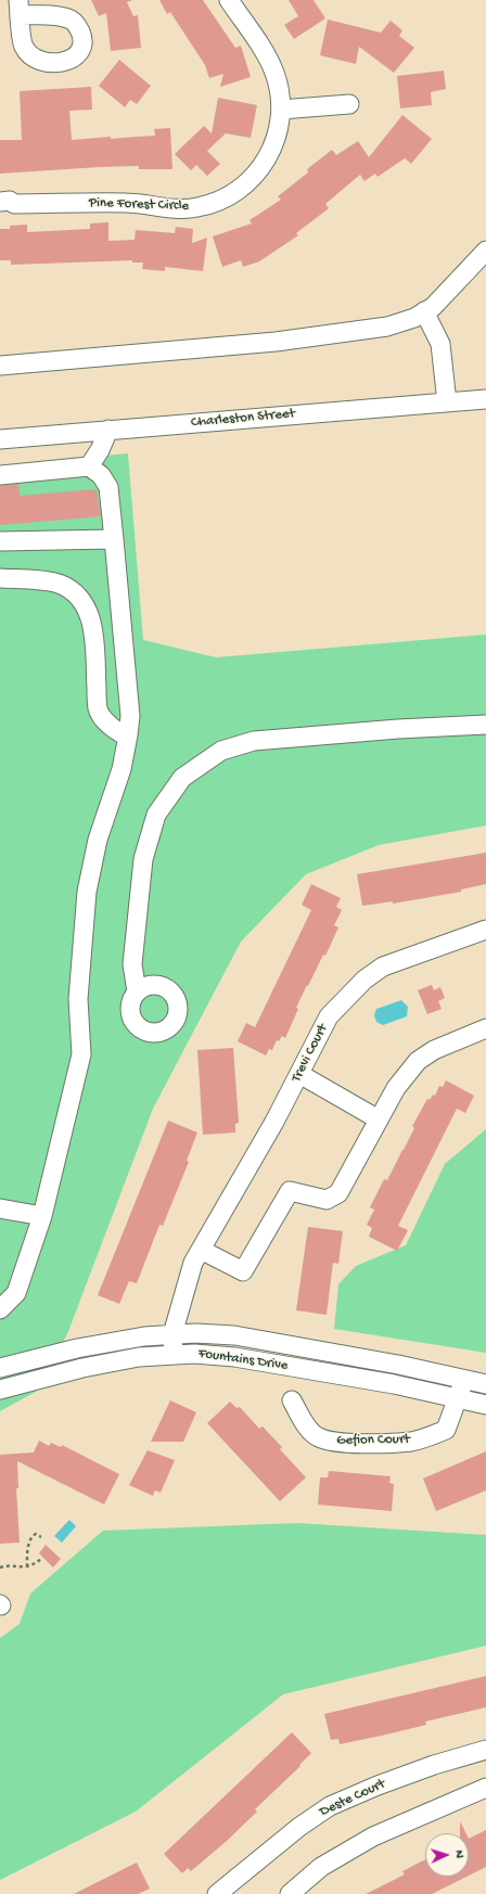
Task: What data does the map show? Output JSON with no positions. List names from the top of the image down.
{
  "streets": {
    "street": [
      "Pine Forest Circle",
      "Charleston Street",
      "Trevi Court",
      "Fountains Drive",
      "Gefion Court",
      "Deste Court"
    ]
  },
  "crossings": [
    ["Trevi Court", "Fountains Drive"],
    ["Fountains Drive", "Gefion Court"]
  ],
  "north": "right"
}
